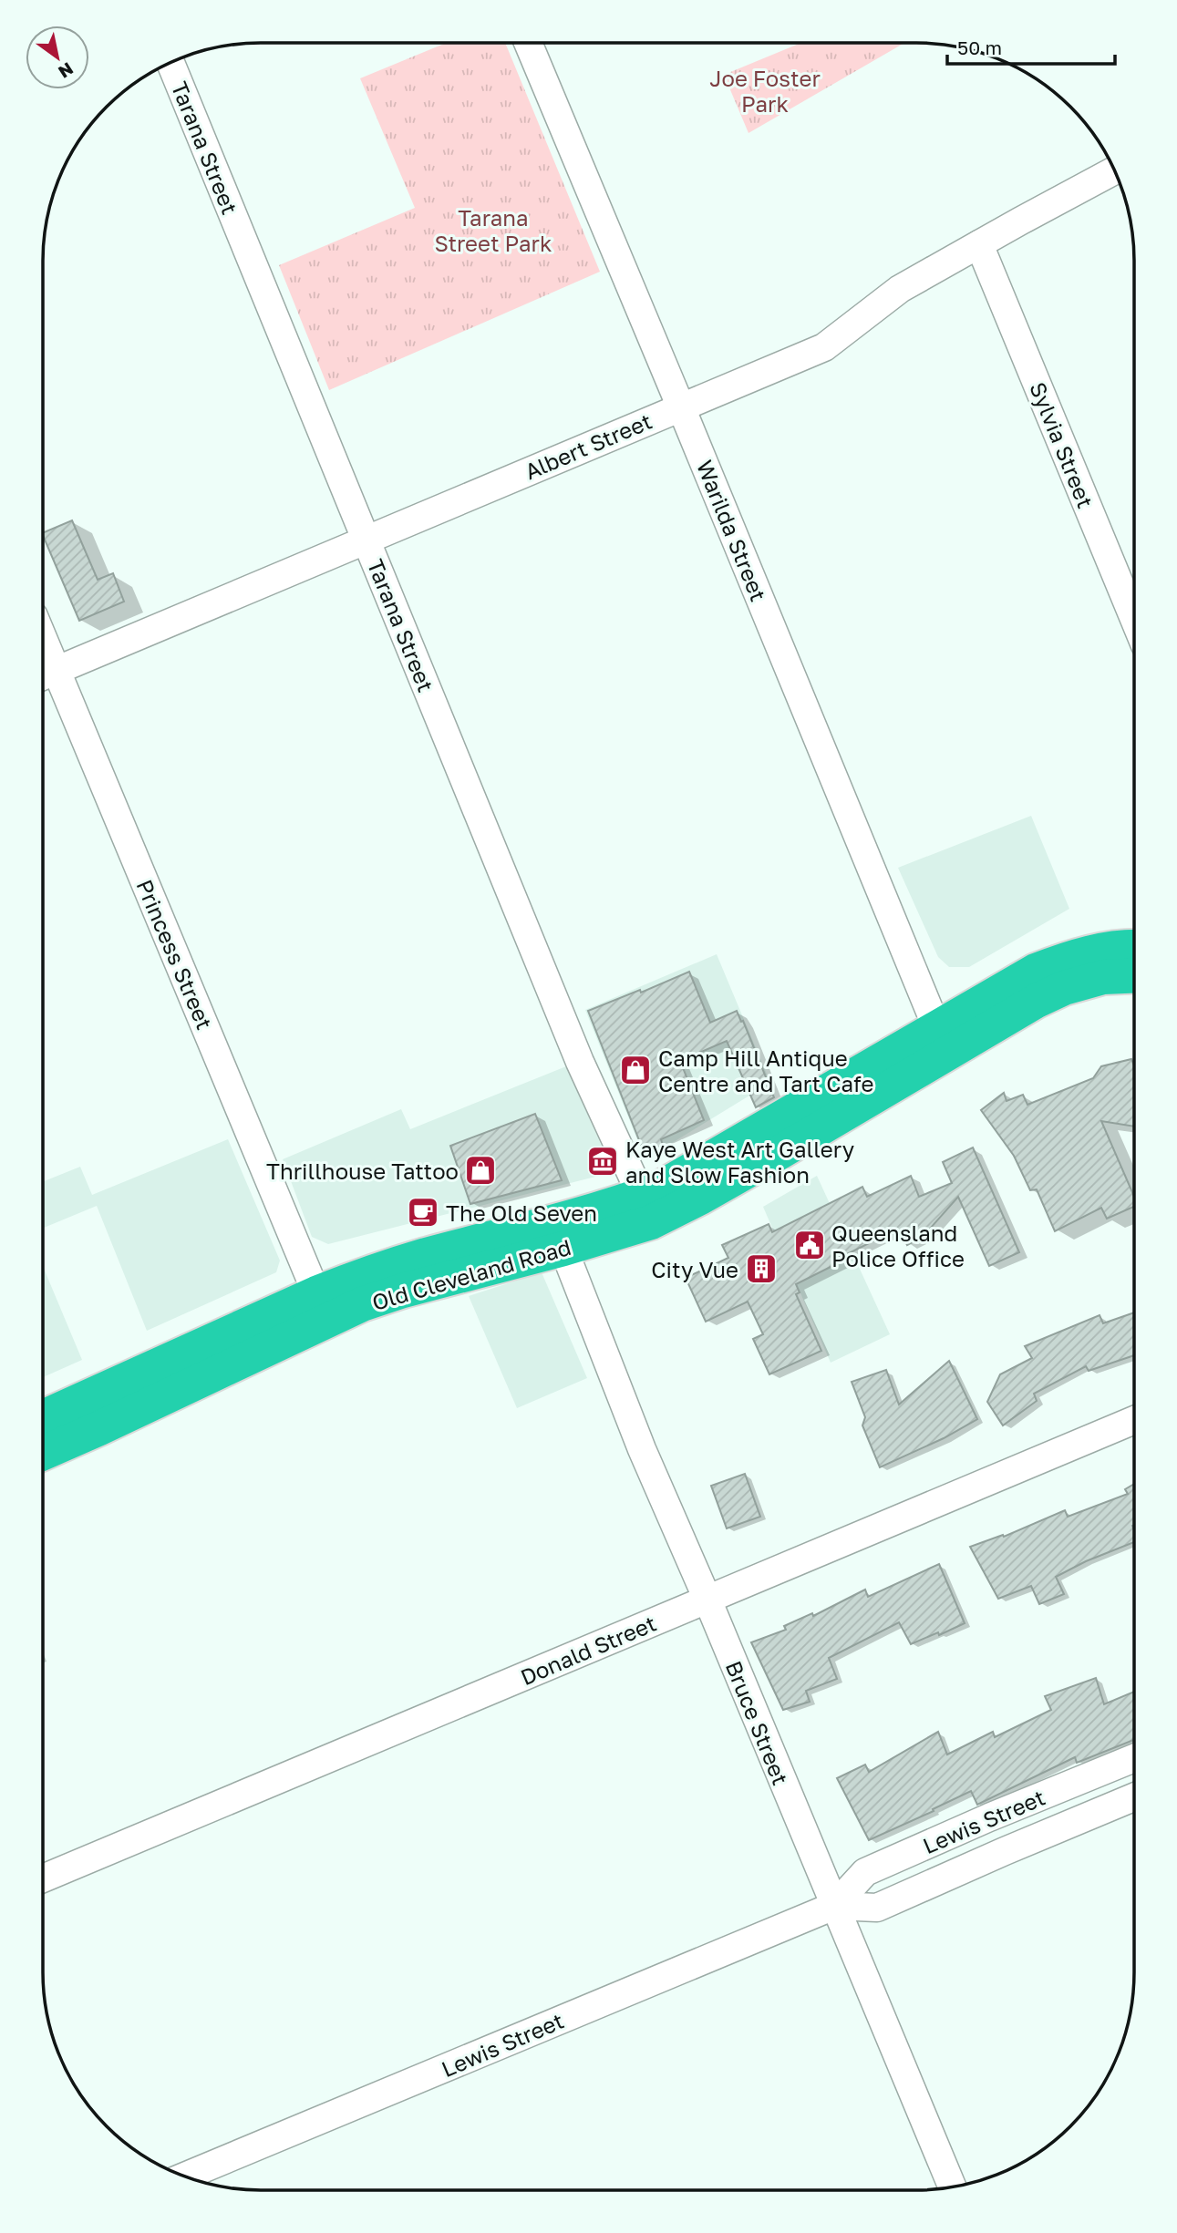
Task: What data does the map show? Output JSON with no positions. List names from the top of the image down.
{
  "streets": {
    "highway": ["Old Cleveland Road"],
    "street": [
      "Tarana Street",
      "Sylvia Street",
      "Albert Street",
      "Warilda Street",
      "Princess Street",
      "Donald Street",
      "Bruce Street",
      "Lewis Street"
    ]
  },
  "crossings": [
    ["Tarana Street", "Albert Street"],
    ["Tarana Street", "Old Cleveland Road"],
    ["Sylvia Street", "Albert Street"],
    ["Albert Street", "Warilda Street"],
    ["Albert Street", "Princess Street"],
    ["Warilda Street", "Old Cleveland Road"],
    ["Princess Street", "Old Cleveland Road"],
    ["Old Cleveland Road", "Bruce Street"],
    ["Donald Street", "Bruce Street"],
    ["Bruce Street", "Lewis Street"]
  ],
  "parks": ["Joe Foster Park", "Tarana Street Park"],
  "places": {
    "shop": ["Camp Hill Antique Centre and Tart Cafe", "Thrillhouse Tattoo"],
    "museum": ["Kaye West Art Gallery and Slow Fashion"],
    "cafe": ["The Old Seven"],
    "public building": ["Queensland Police Office"],
    "building": ["City Vue"]
  },
  "scale_bar": "50 m",
  "north": "bottom right"
}
